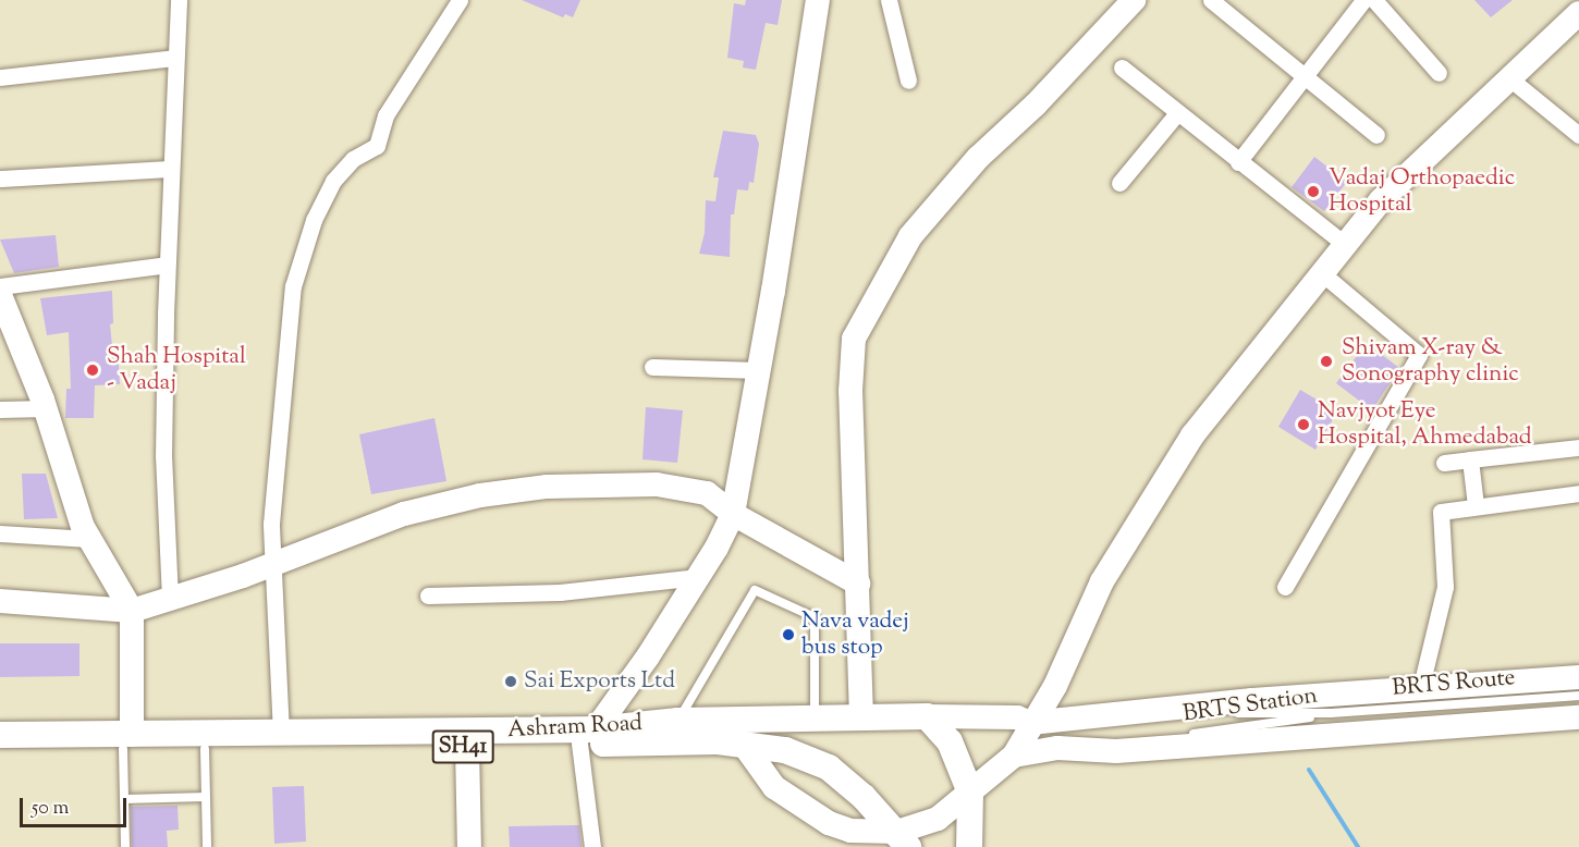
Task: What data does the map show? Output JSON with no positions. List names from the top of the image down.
{
  "streets": {
    "main road": ["Ashram Road", "SH41"],
    "lane": ["BRTS Route", "BRTS Station"]
  },
  "crossings": [
    ["BRTS Route", "BRTS Station"]
  ],
  "places": [
    "Vadaj Orthopaedic Hospital",
    "Shivam X-ray & Sonography clinic",
    "Shah Hospital - Vadaj",
    "Navjyot Eye Hospital, Ahmedabad",
    "Nava vadej bus stop",
    "Sai Exports Ltd"
  ],
  "scale_bar": "50 m"
}
